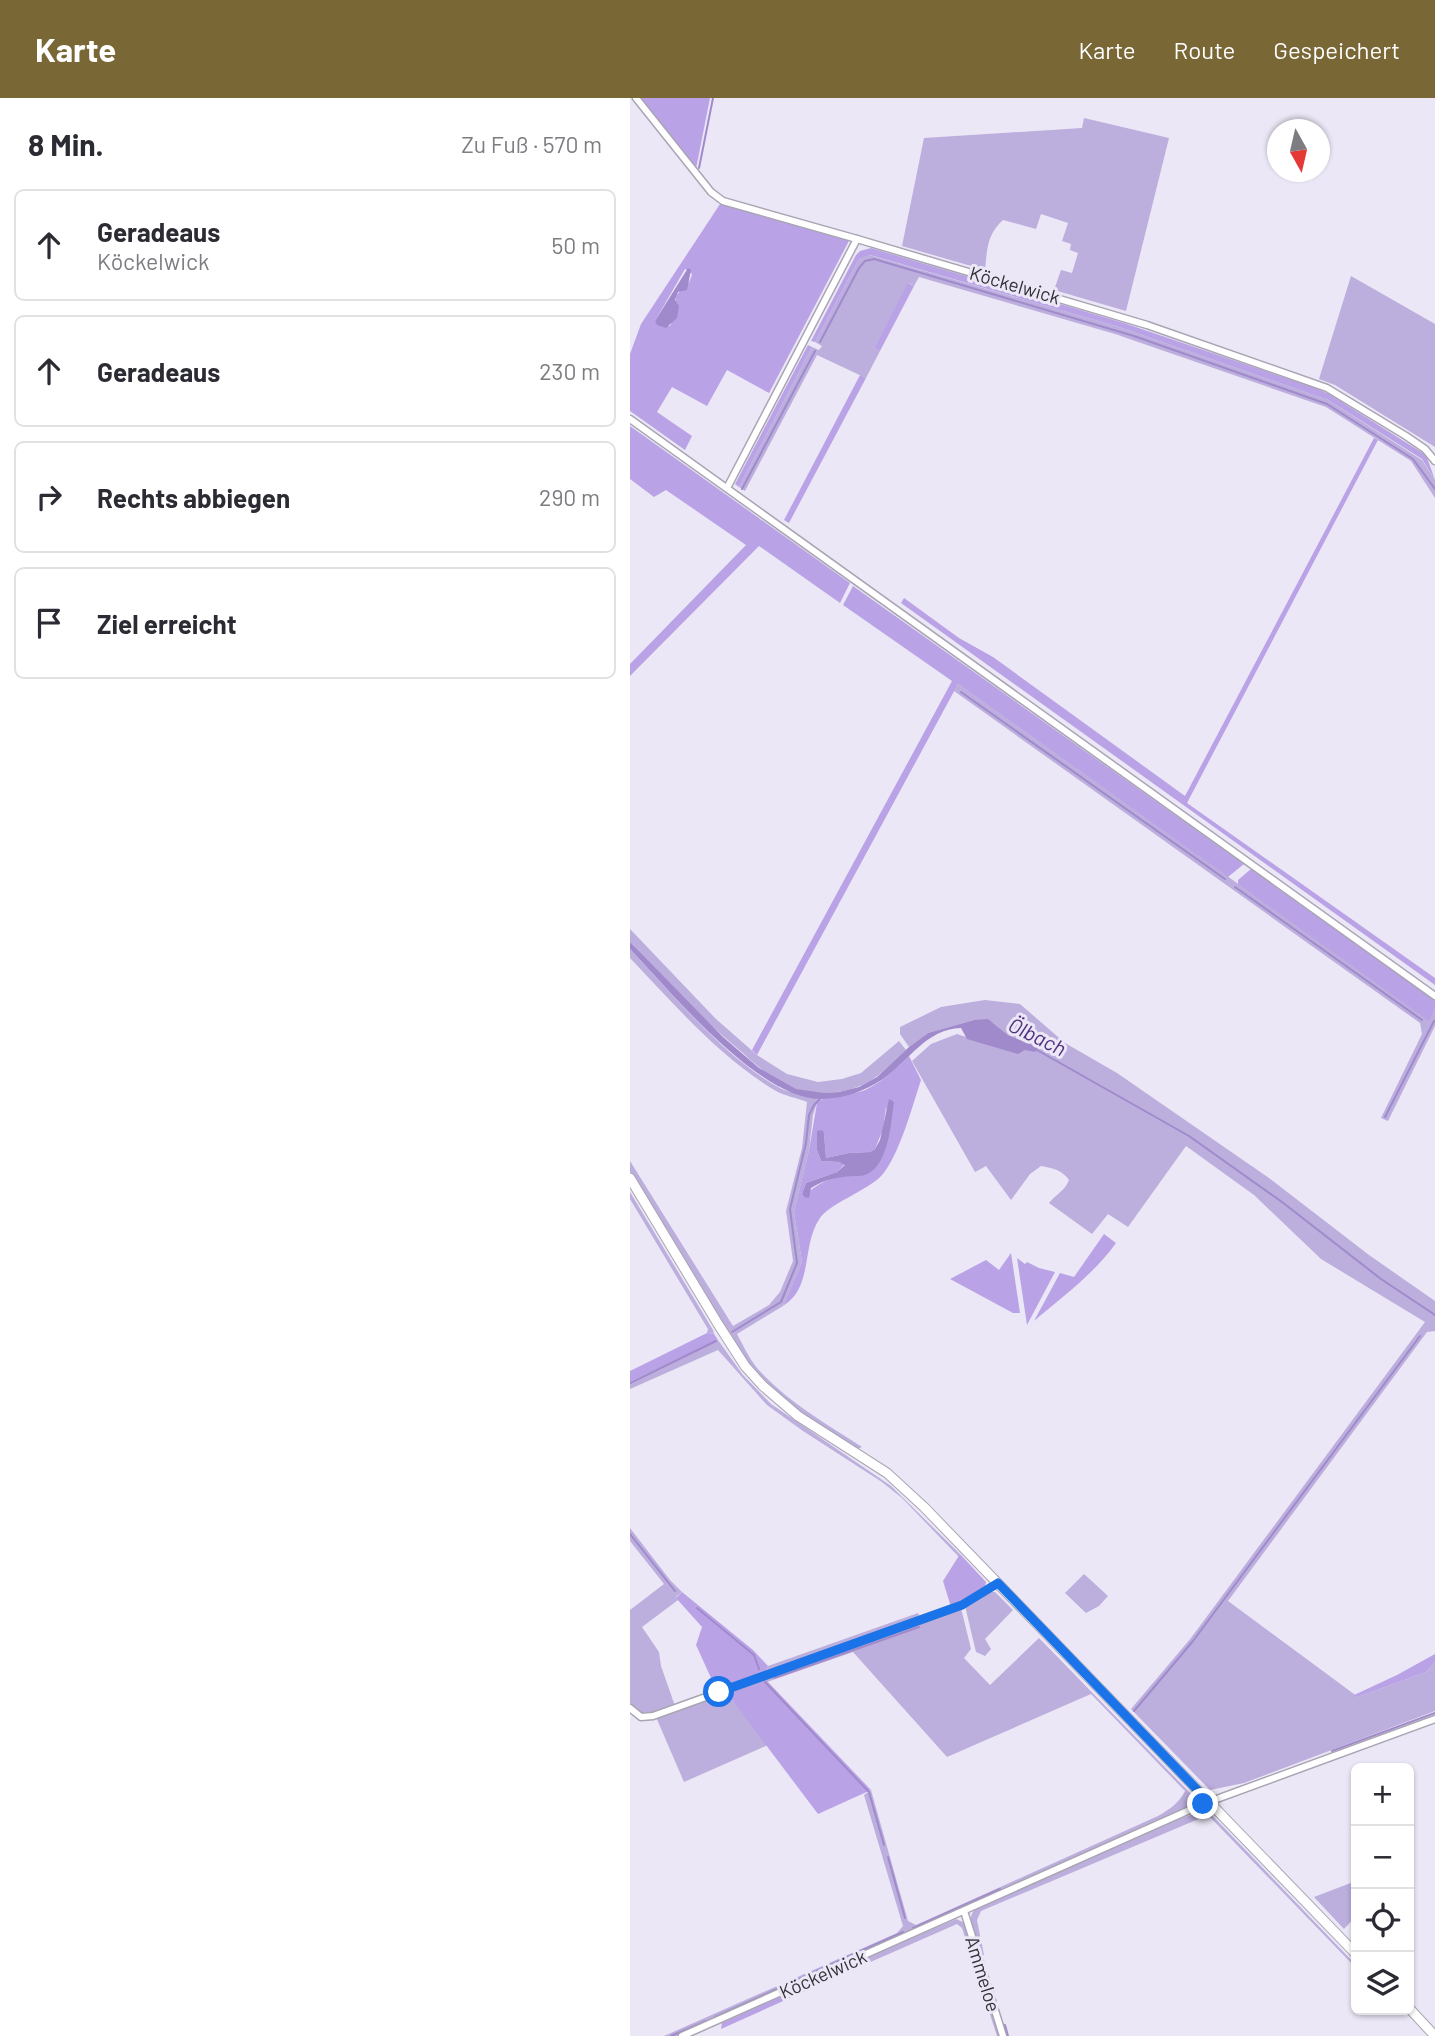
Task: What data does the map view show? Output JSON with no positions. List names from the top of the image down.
{
  "streets": {
    "street": ["Köckelwick", "Ammeloe"]
  },
  "crossings": [
    ["Köckelwick", "Ammeloe"]
  ],
  "water": ["Ölbach"],
  "north": "bottom",
  "page": {
    "header": "Karte",
    "nav": ["Karte", "Route", "Gespeichert"],
    "heading": ["8 Min.", "Zu Fuß · 570 m"],
    "list": [
      ["Geradeaus", "Köckelwick", "50 m"],
      ["Geradeaus", "230 m"],
      ["Rechts abbiegen", "290 m"],
      "Ziel erreicht"
    ],
    "map_buttons": ["+", "−"]
  }
}
